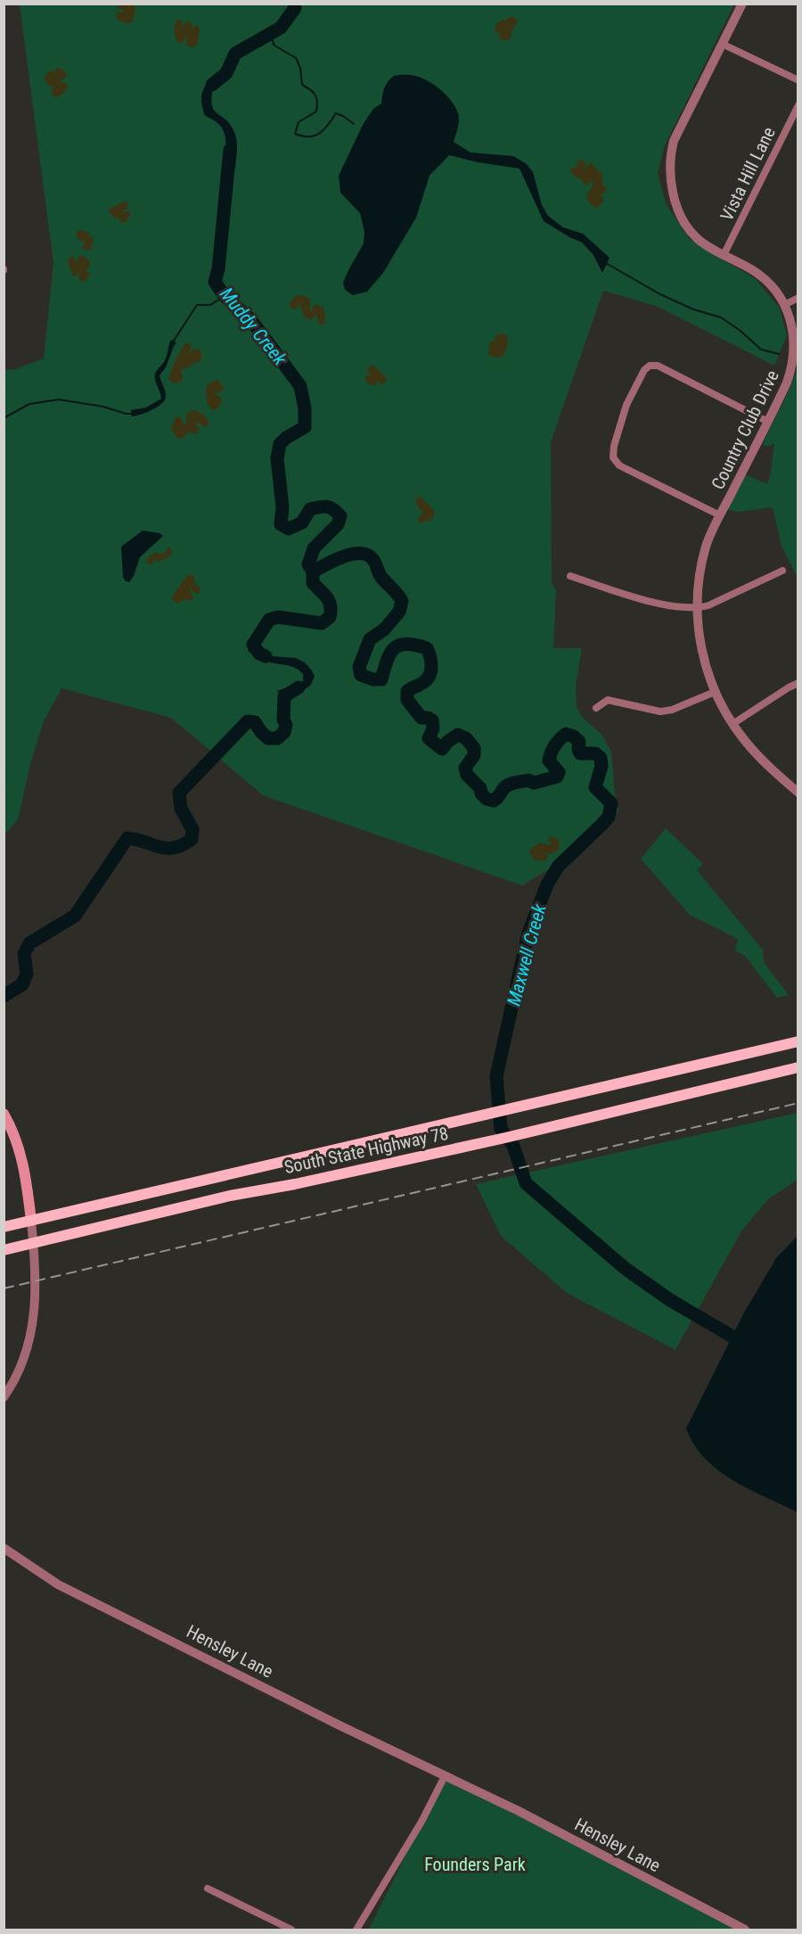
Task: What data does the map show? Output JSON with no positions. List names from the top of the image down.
{
  "streets": {
    "main road": ["South State Highway 78"],
    "street": ["Vista Hill Lane", "Country Club Drive", "Hensley Lane"]
  },
  "crossings": [
    ["Vista Hill Lane", "Country Club Drive"]
  ],
  "water": ["Muddy Creek", "Maxwell Creek"],
  "parks": ["Founders Park"]
}
